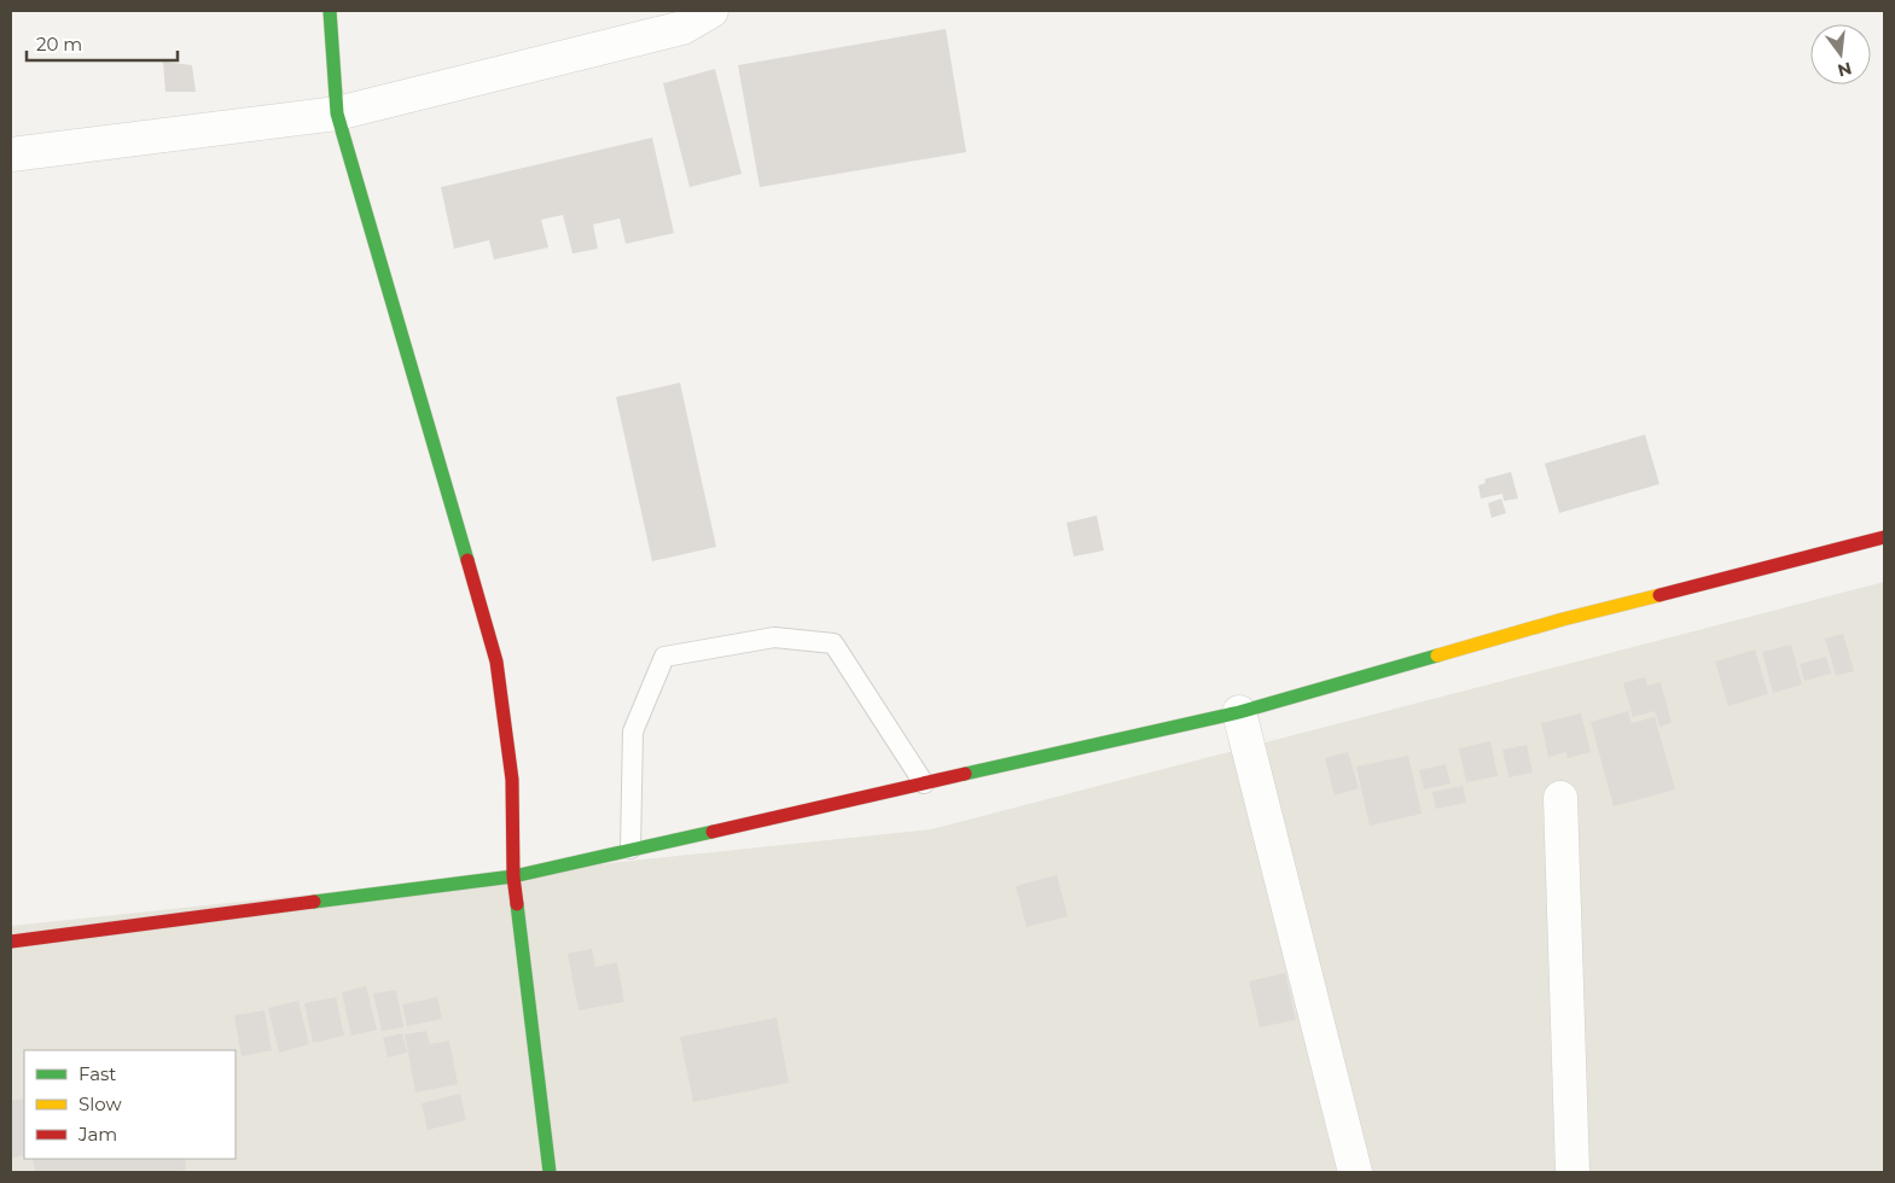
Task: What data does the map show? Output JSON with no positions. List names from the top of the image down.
{
  "legend": ["Fast", "Slow", "Jam"],
  "scale_bar": "20 m",
  "north": "bottom"
}
